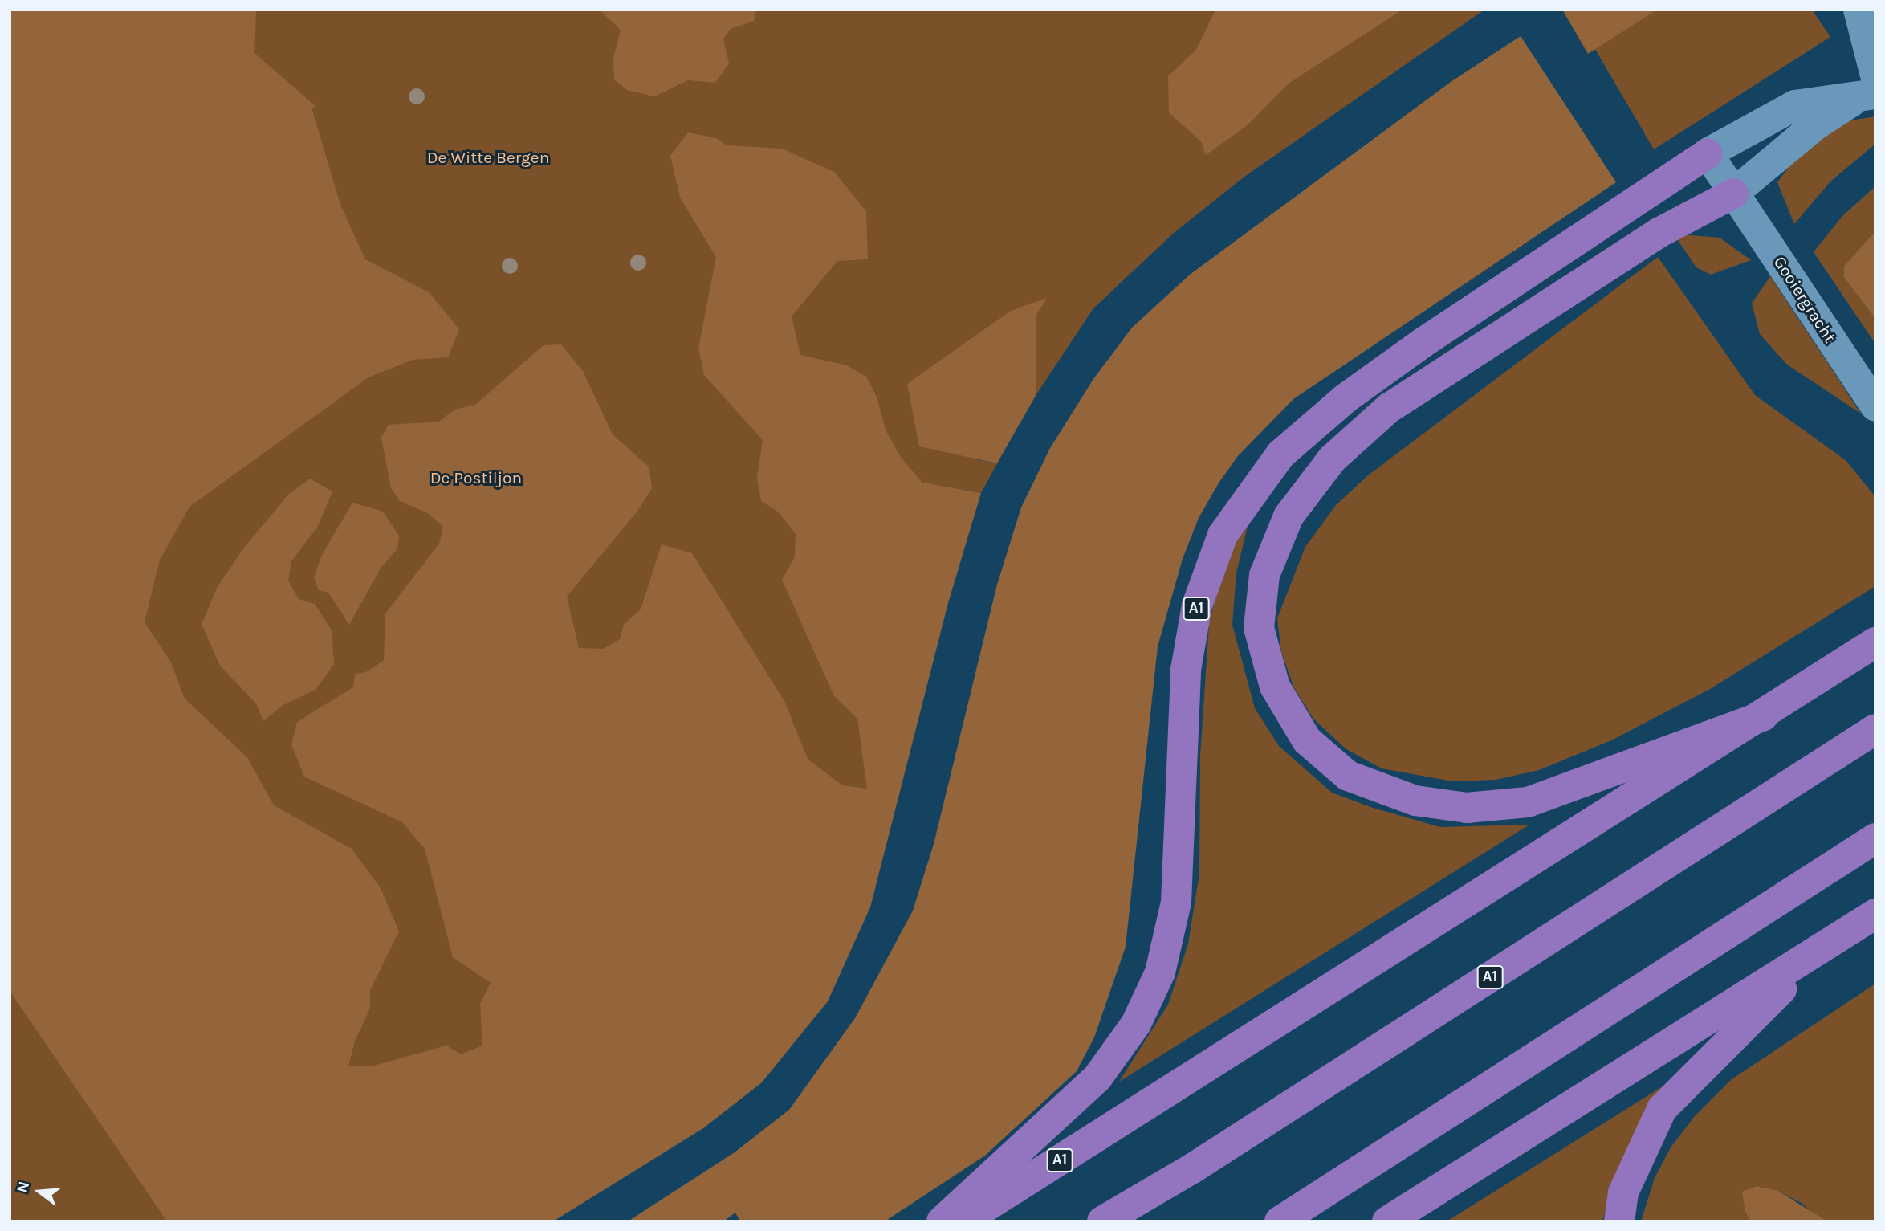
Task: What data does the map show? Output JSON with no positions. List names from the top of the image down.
{
  "streets": {
    "highway": ["A1"],
    "street": ["Gooiergracht"]
  },
  "crossings": [
    ["Gooiergracht", "A1"]
  ],
  "parks": ["De Witte Bergen", "De Postiljon"],
  "north": "left"
}
